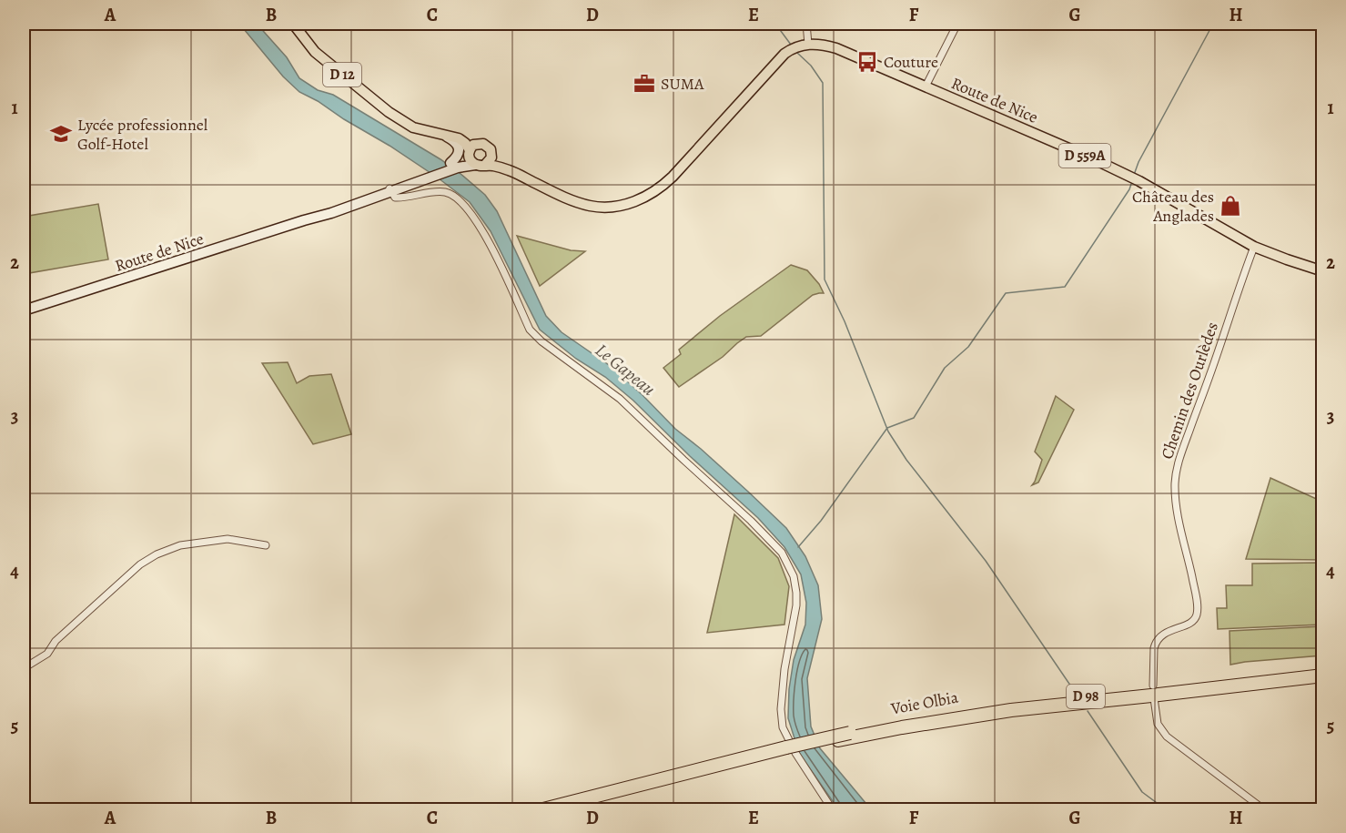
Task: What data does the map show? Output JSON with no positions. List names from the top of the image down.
{
  "streets": {
    "highway": ["D 98", "Voie Olbia"],
    "main road": ["D 12", "Route de Nice", "D 559A"],
    "street": ["Chemin des Ourlèdes"]
  },
  "crossings": [
    ["Route de Nice", "Chemin des Ourlèdes"]
  ],
  "water": ["Le Gapeau"],
  "places": {
    "bus stop": ["Couture"],
    "office": ["SUMA"],
    "school or university": ["Lycée professionnel Golf-Hotel"],
    "shop": ["Château des Anglades"]
  },
  "grid": {
    "columns": [
      "A",
      "B",
      "C",
      "D",
      "E",
      "F",
      "G",
      "H"
    ],
    "rows": [
      "1",
      "2",
      "3",
      "4",
      "5"
    ]
  }
}
